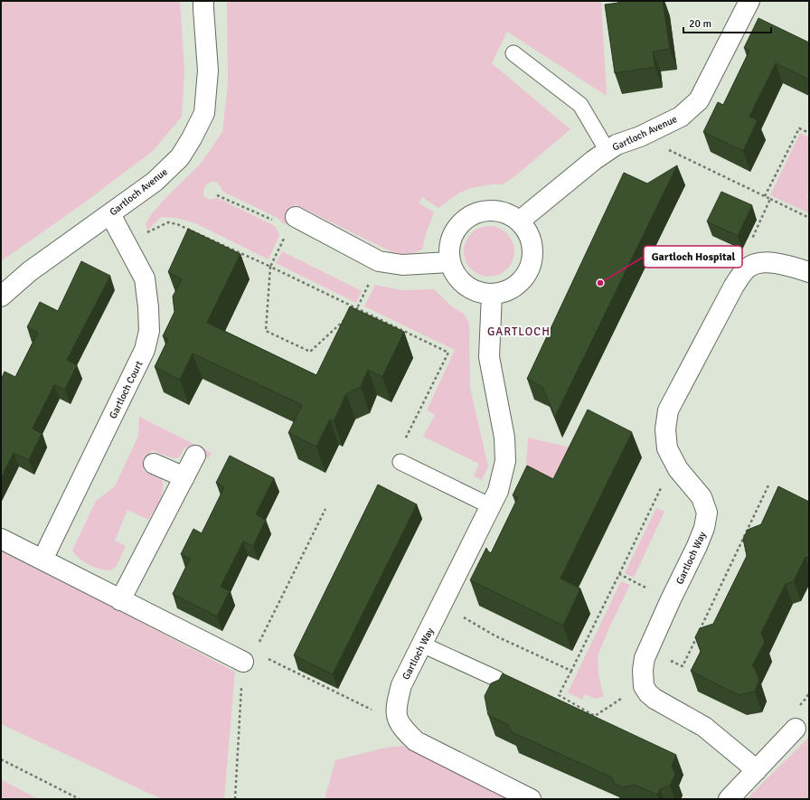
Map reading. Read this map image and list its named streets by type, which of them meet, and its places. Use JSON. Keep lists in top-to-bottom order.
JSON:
{
  "streets": {
    "street": ["Gartloch Avenue", "Gartloch Court", "Gartloch Way"]
  },
  "crossings": [
    ["Gartloch Avenue", "Gartloch Court"],
    ["Gartloch Avenue", "Gartloch Way"]
  ],
  "districts": ["GARTLOCH"],
  "places": ["Gartloch Hospital"],
  "scale_bar": "20 m"
}
